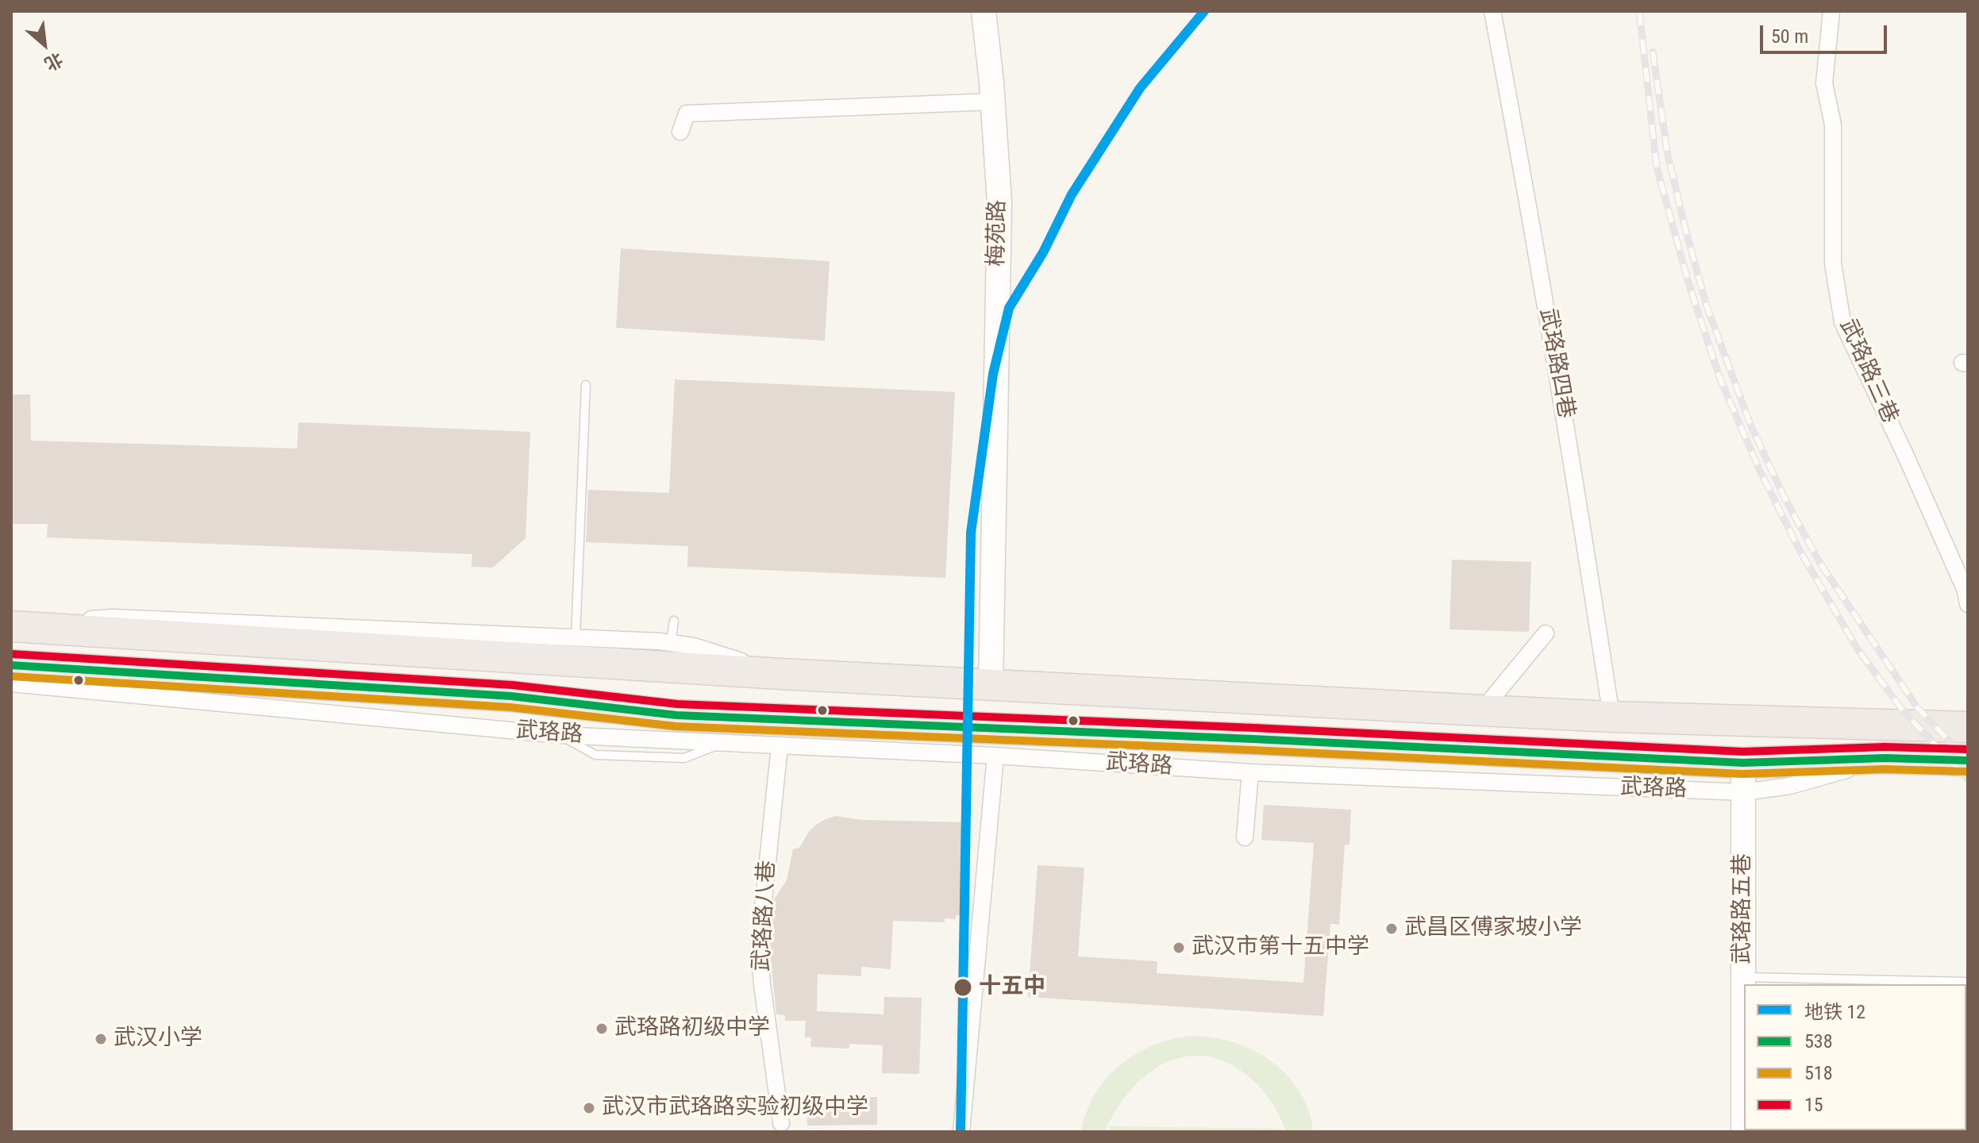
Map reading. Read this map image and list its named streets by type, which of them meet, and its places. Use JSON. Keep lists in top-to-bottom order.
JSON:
{
  "streets": {
    "highway": ["武珞路"],
    "street": [
      "梅苑路",
      "武珞路四巷",
      "武珞路三巷",
      "武珞路五巷",
      "武珞路八巷"
    ]
  },
  "crossings": [
    ["武珞路", "武珞路五巷"],
    ["武珞路", "武珞路八巷"]
  ],
  "places": [
    "武昌区傅家坡小学",
    "武汉市第十五中学",
    "十五中",
    "武珞路初级中学",
    "武汉小学",
    "武汉市武珞路实验初级中学"
  ],
  "lines": [
    "metro line 12",
    "transit line 15",
    "transit line 538",
    "transit line 518"
  ],
  "legend": [
    "地铁 12",
    "538",
    "518",
    "15"
  ],
  "scale_bar": "50 m",
  "north": "bottom right"
}
